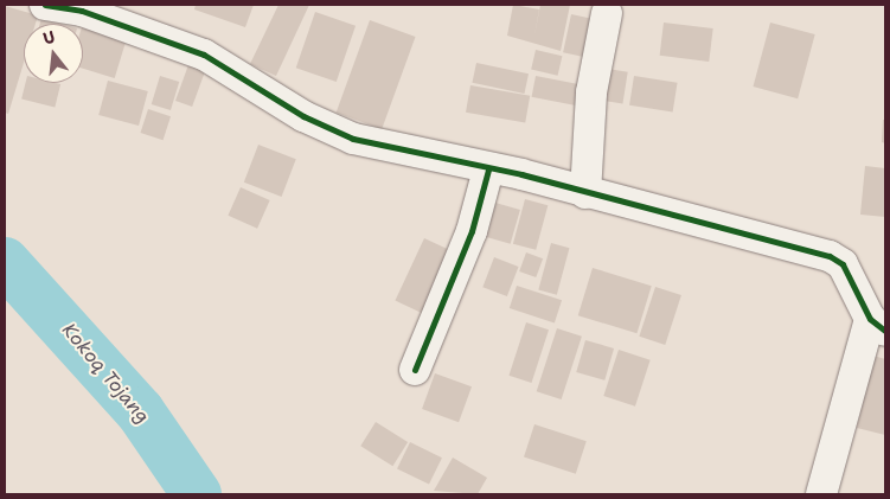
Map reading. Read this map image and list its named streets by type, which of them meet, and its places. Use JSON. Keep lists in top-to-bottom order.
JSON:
{
  "water": ["Kokoq Tojang"],
  "north": "top"
}
